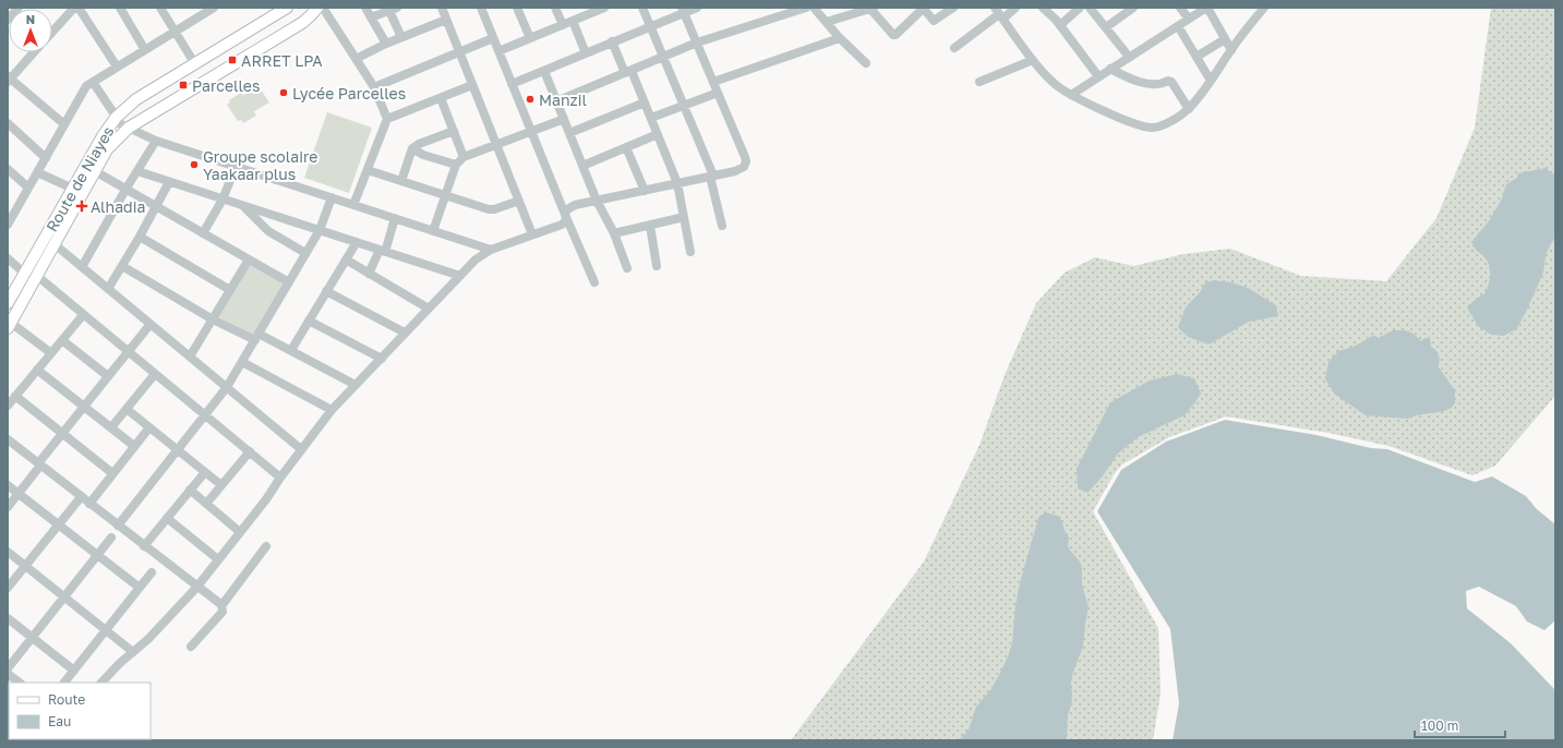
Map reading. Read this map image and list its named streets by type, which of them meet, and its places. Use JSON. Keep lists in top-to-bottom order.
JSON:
{
  "streets": {
    "main road": ["Route de Niayes"]
  },
  "places": {
    "transit": ["ARRET LPA", "Parcelles"],
    "other": ["Lycée Parcelles", "Manzil", "Groupe scolaire Yaakaar plus"],
    "health": ["Alhadia"]
  },
  "legend": ["Route", "Eau"],
  "scale_bar": "100 m",
  "north": "top"
}
